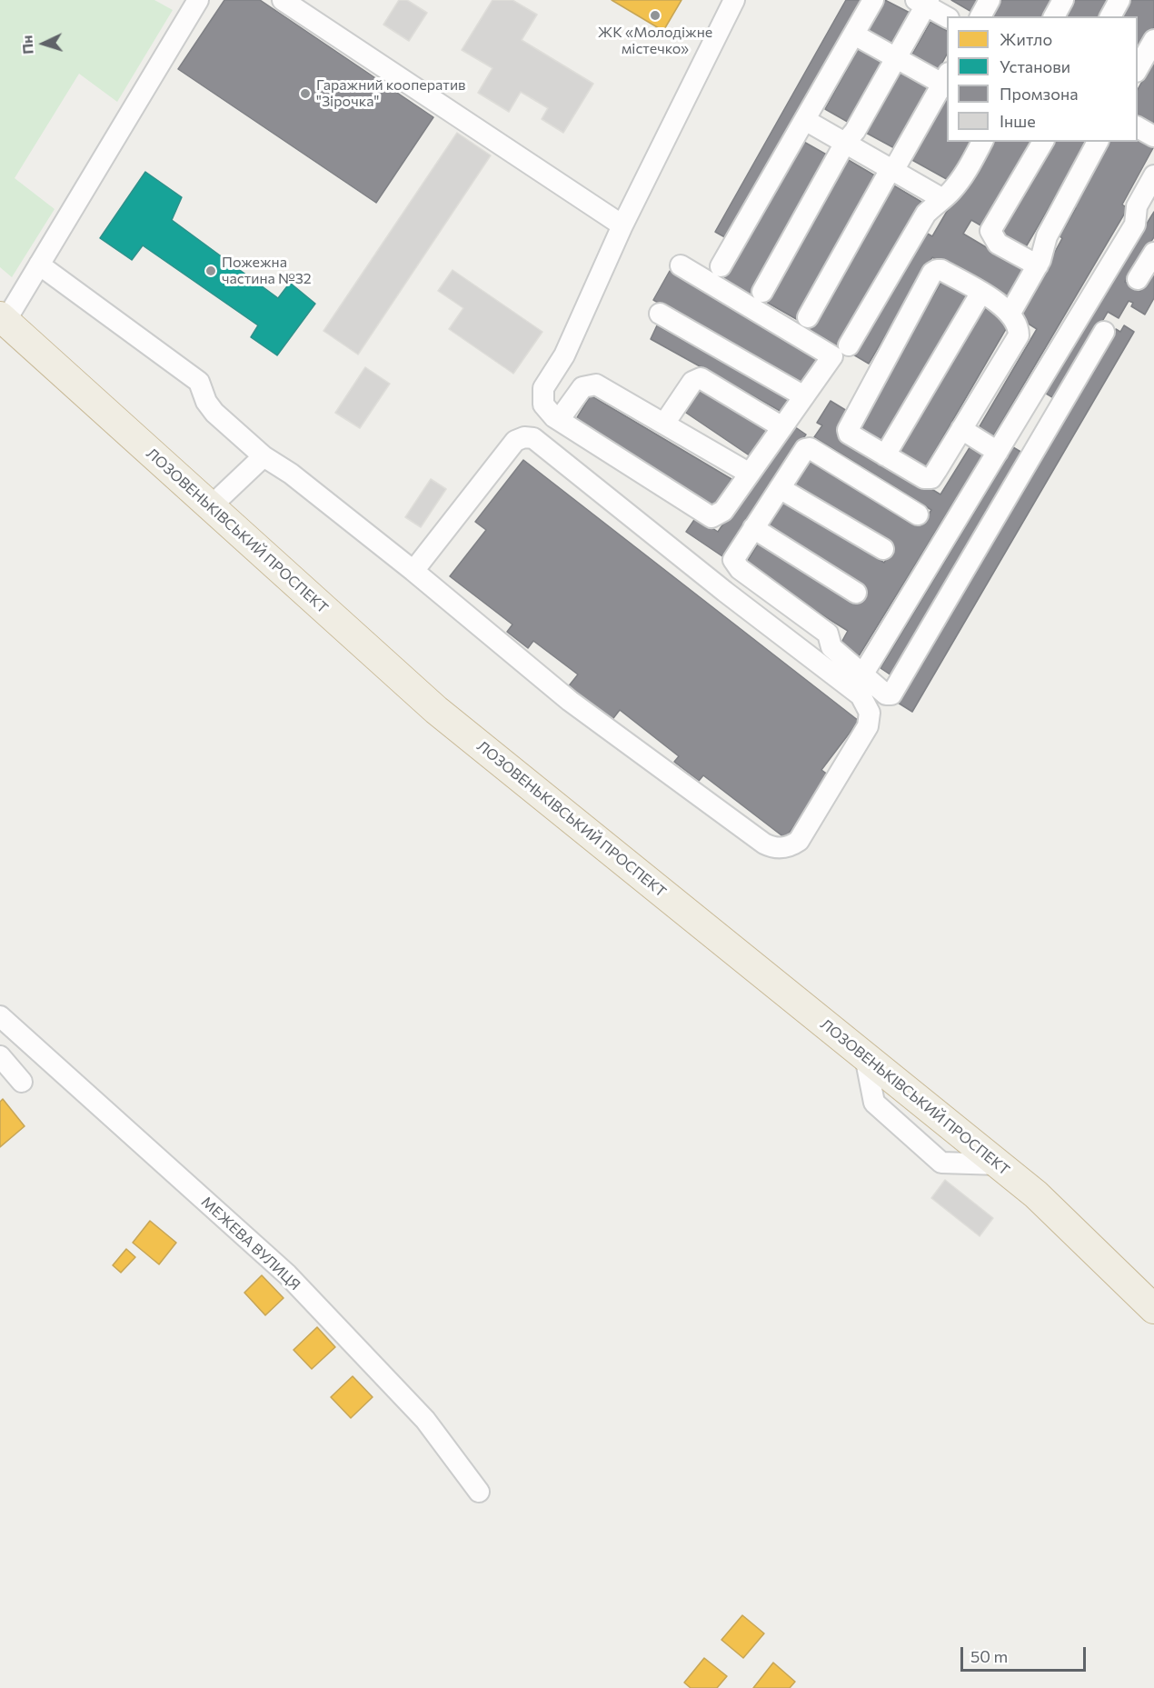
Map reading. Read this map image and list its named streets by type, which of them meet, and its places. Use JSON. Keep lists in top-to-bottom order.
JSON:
{
  "streets": {
    "highway": ["ЛОЗОВЕНЬКІВСЬКИЙ ПРОСПЕКТ"],
    "street": ["МЕЖЕВА ВУЛИЦЯ"]
  },
  "places": ["ЖК «Молодіжне містечко»", "Гаражний кооператив \"Зірочка\"", "Пожежна частина №32"],
  "legend": [
    "Житло",
    "Установи",
    "Промзона",
    "Інше"
  ],
  "scale_bar": "50 m",
  "north": "left"
}
